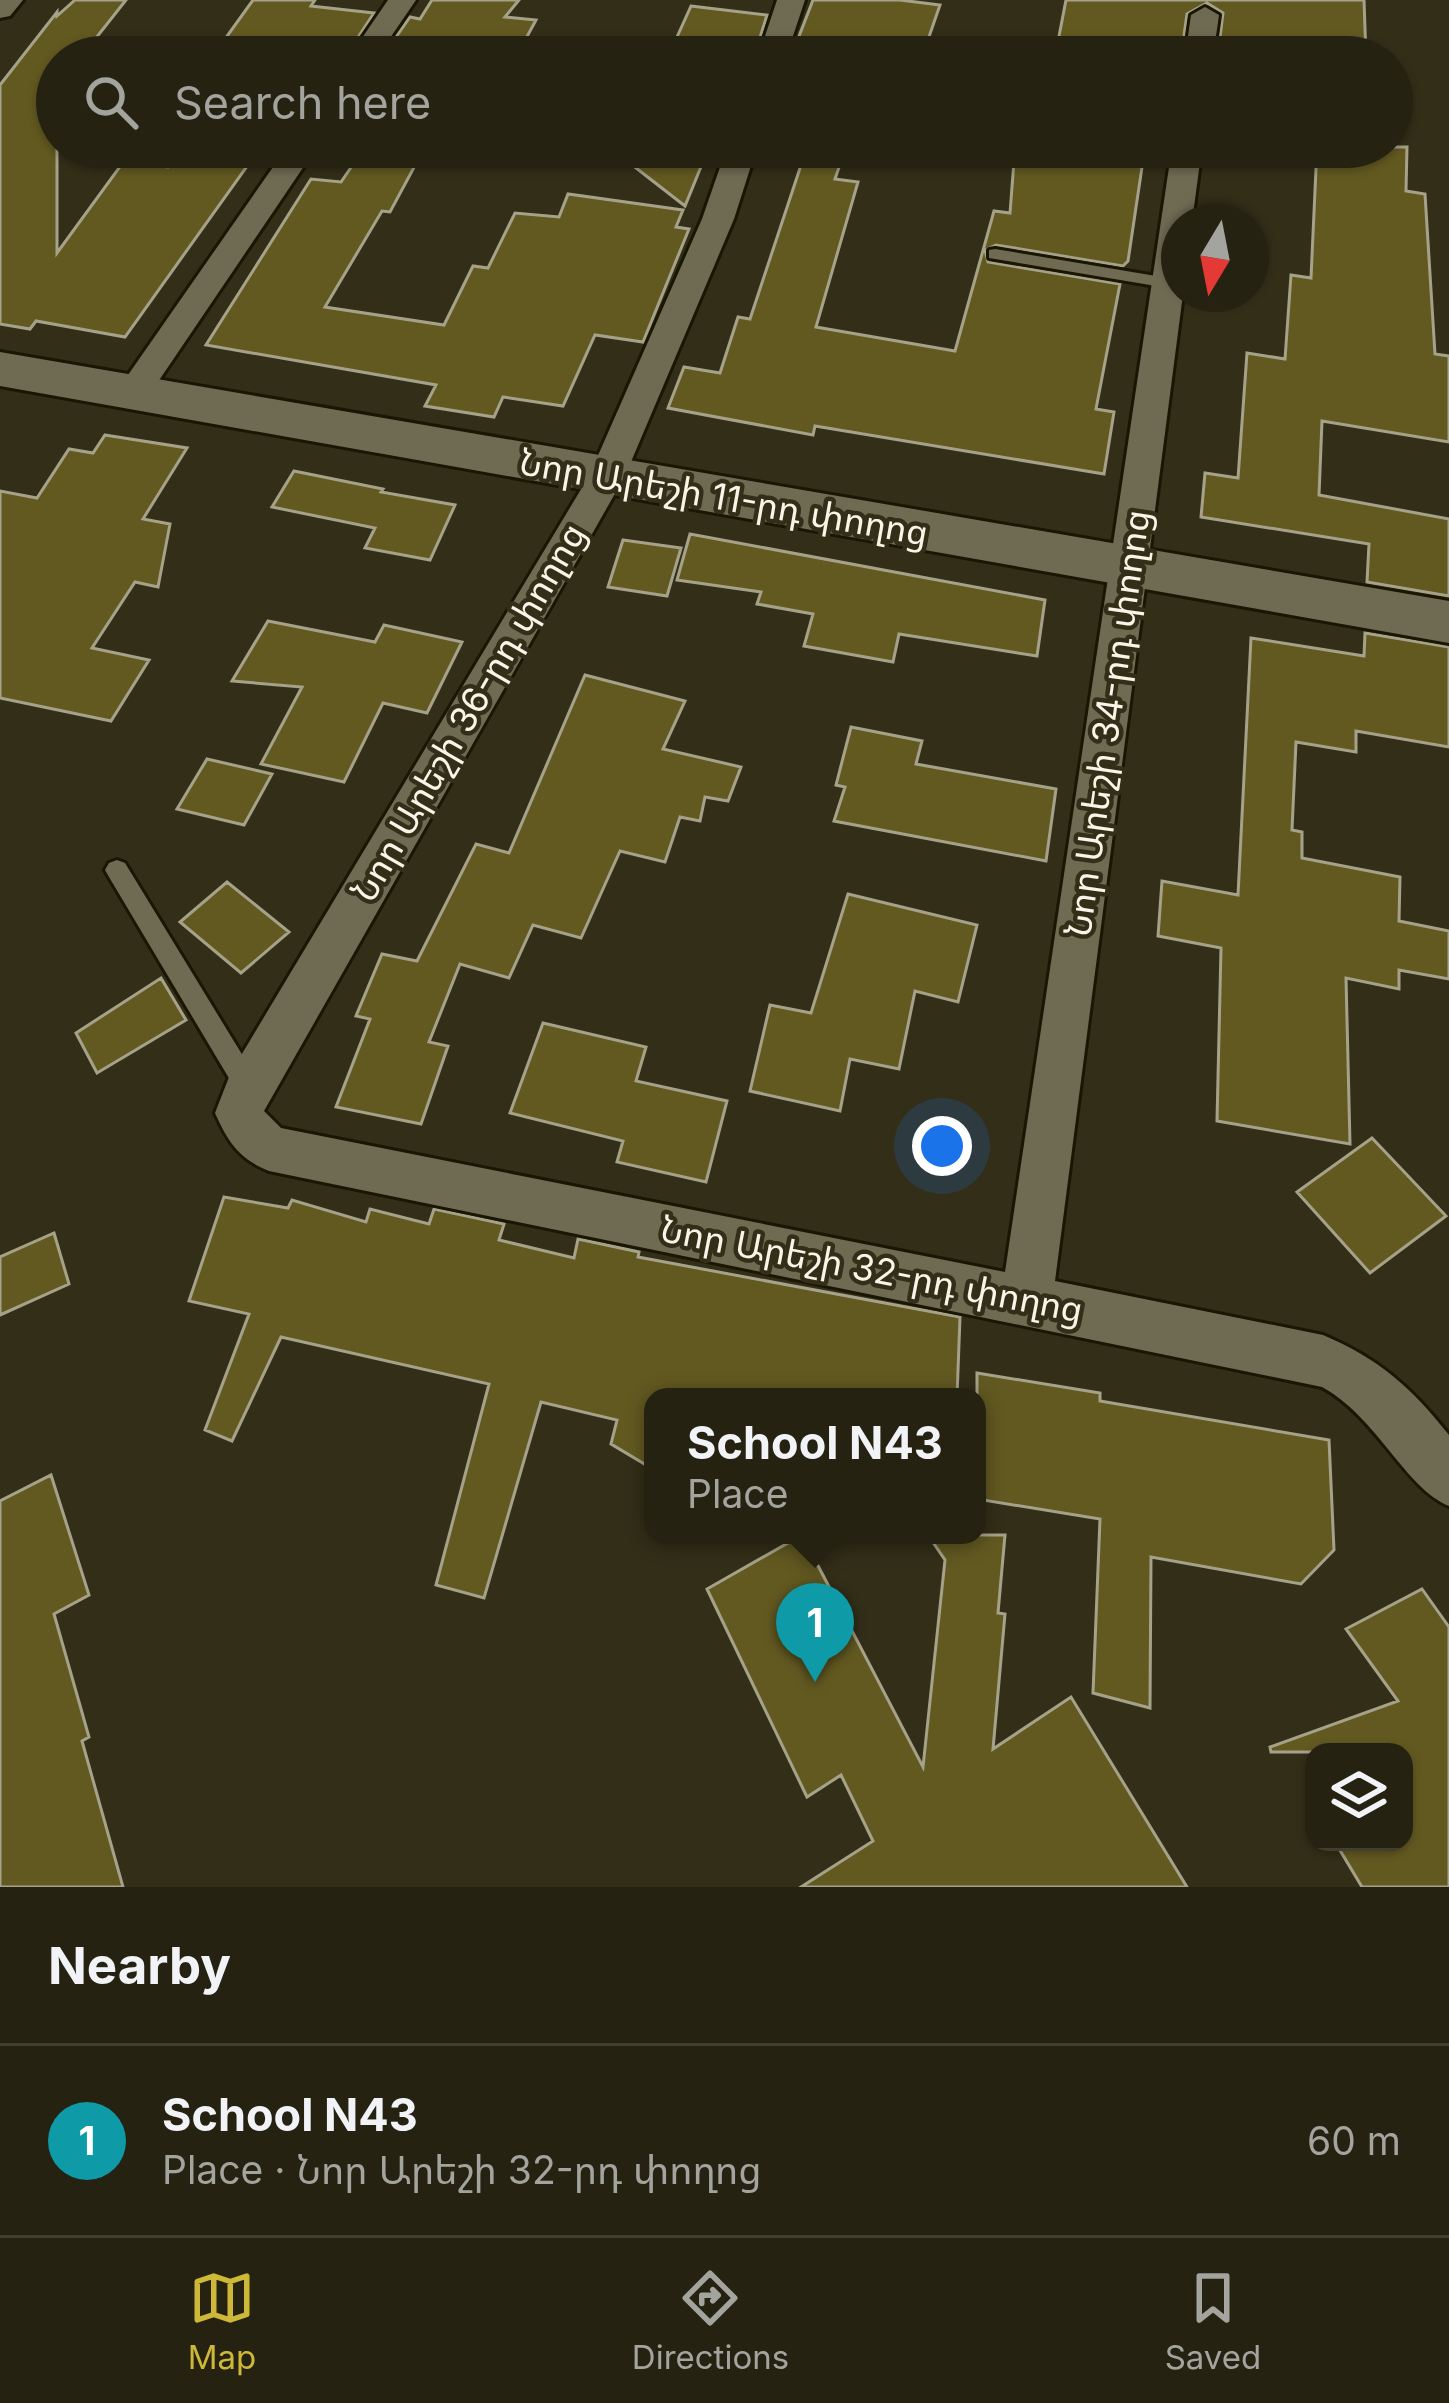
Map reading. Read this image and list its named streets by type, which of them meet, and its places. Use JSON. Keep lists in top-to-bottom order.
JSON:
{
  "streets": {
    "street": [
      "Նոր Արեշի 11-րդ փողոց",
      "Նոր Արեշի 36-րդ փողոց",
      "Նոր Արեշի 34-րդ փողոց",
      "Նոր Արեշի 32-րդ փողոց"
    ]
  },
  "crossings": [
    ["Նոր Արեշի 11-րդ փողոց", "Նոր Արեշի 36-րդ փողոց"],
    ["Նոր Արեշի 11-րդ փողոց", "Նոր Արեշի 34-րդ փողոց"],
    ["Նոր Արեշի 36-րդ փողոց", "Նոր Արեշի 32-րդ փողոց"],
    ["Նոր Արեշի 34-րդ փողոց", "Նոր Արեշի 32-րդ փողոց"]
  ],
  "north": "bottom",
  "page": {
    "search": "Search here",
    "popup": ["School N43", "Place"],
    "pins": "1",
    "heading": "Nearby",
    "list": [
      {
        "mark": "1",
        "name": "School N43",
        "note": "Place · Նոր Արեշի 32-րդ փողոց",
        "value": "60 m"
      }
    ],
    "nav": ["Map", "Directions", "Saved"]
  }
}
